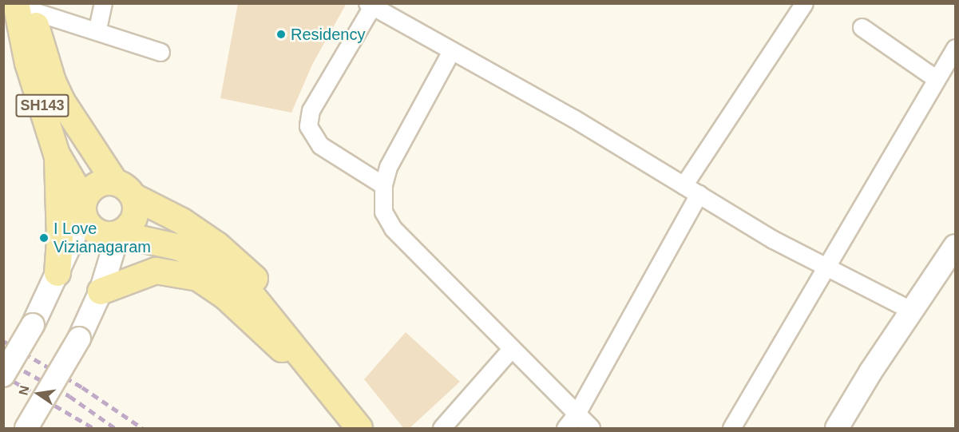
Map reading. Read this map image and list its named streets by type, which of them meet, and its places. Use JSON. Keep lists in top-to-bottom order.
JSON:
{
  "streets": {
    "main road": ["SH143"]
  },
  "places": ["Residency", "I Love Vizianagaram"],
  "north": "left"
}
